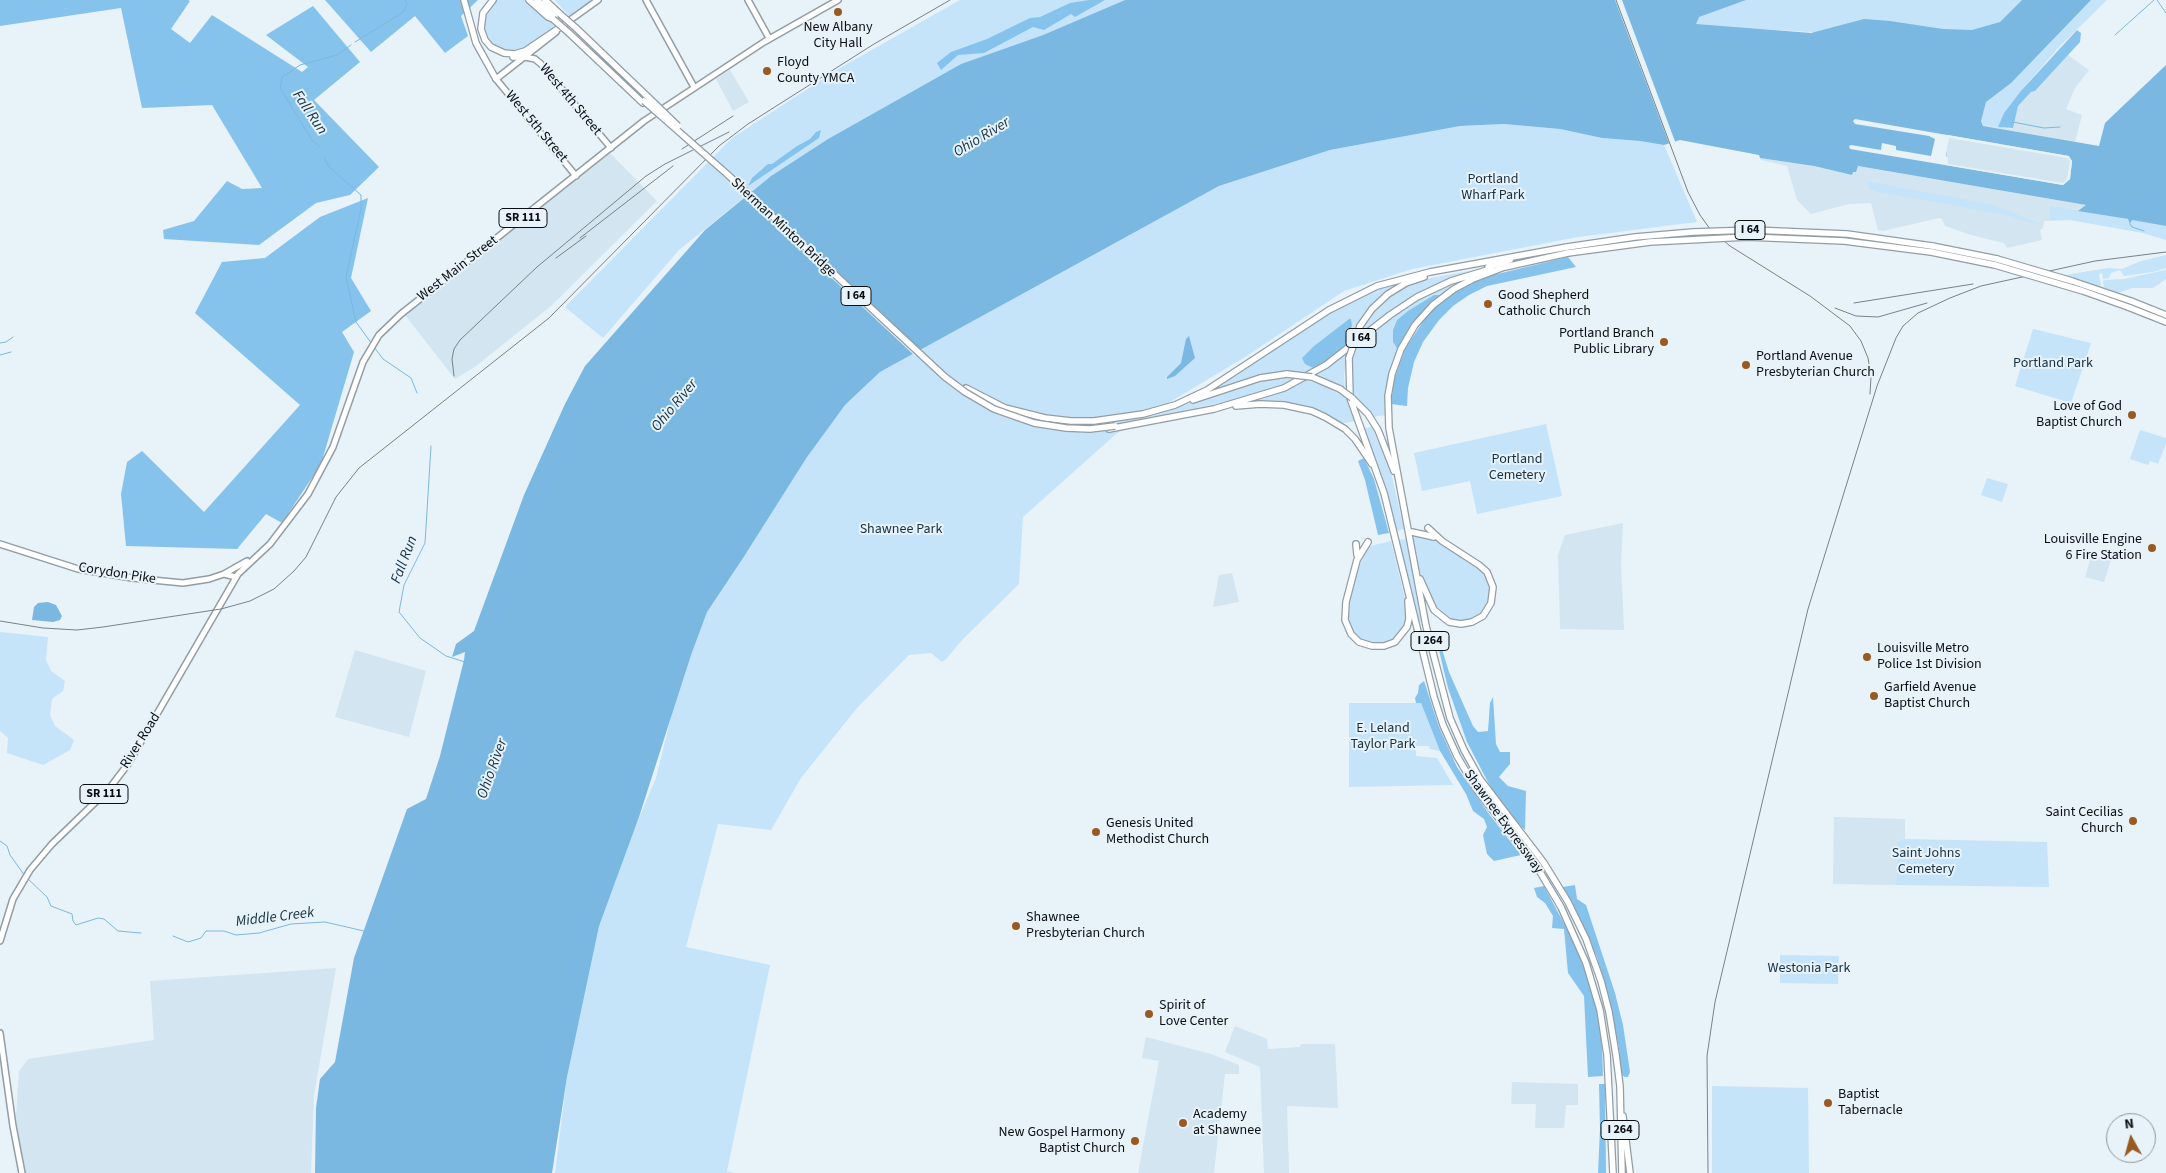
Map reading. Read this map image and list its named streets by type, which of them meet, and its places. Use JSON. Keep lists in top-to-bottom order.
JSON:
{
  "streets": {
    "highway": [
      "Sherman Minton Bridge",
      "I 64",
      "I 264",
      "Shawnee Expressway"
    ],
    "main road": [
      "West 4th Street",
      "West 5th Street",
      "SR 111",
      "West Main Street",
      "Corydon Pike",
      "River Road"
    ]
  },
  "crossings": [
    ["West 4th Street", "West Main Street"],
    ["West 5th Street", "West Main Street"],
    ["Sherman Minton Bridge", "I 64"],
    ["West Main Street", "Corydon Pike"],
    ["West Main Street", "River Road"],
    ["Corydon Pike", "River Road"]
  ],
  "water": ["Fall Run", "Ohio River", "Middle Creek"],
  "parks": [
    "Portland Wharf Park",
    "Portland Park",
    "Portland Cemetery",
    "Shawnee Park",
    "E. Leland Taylor Park",
    "Saint Johns Cemetery",
    "Westonia Park"
  ],
  "places": [
    "New Albany City Hall",
    "Floyd County YMCA",
    "Good Shepherd Catholic Church",
    "Portland Branch Public Library",
    "Portland Avenue Presbyterian Church",
    "Love of God Baptist Church",
    "Louisville Engine 6 Fire Station",
    "Louisville Metro Police 1st Division",
    "Garfield Avenue Baptist Church",
    "Saint Cecilias Church",
    "Genesis United Methodist Church",
    "Shawnee Presbyterian Church",
    "Spirit of Love Center",
    "Baptist Tabernacle",
    "Academy at Shawnee",
    "New Gospel Harmony Baptist Church"
  ],
  "north": "top"
}
